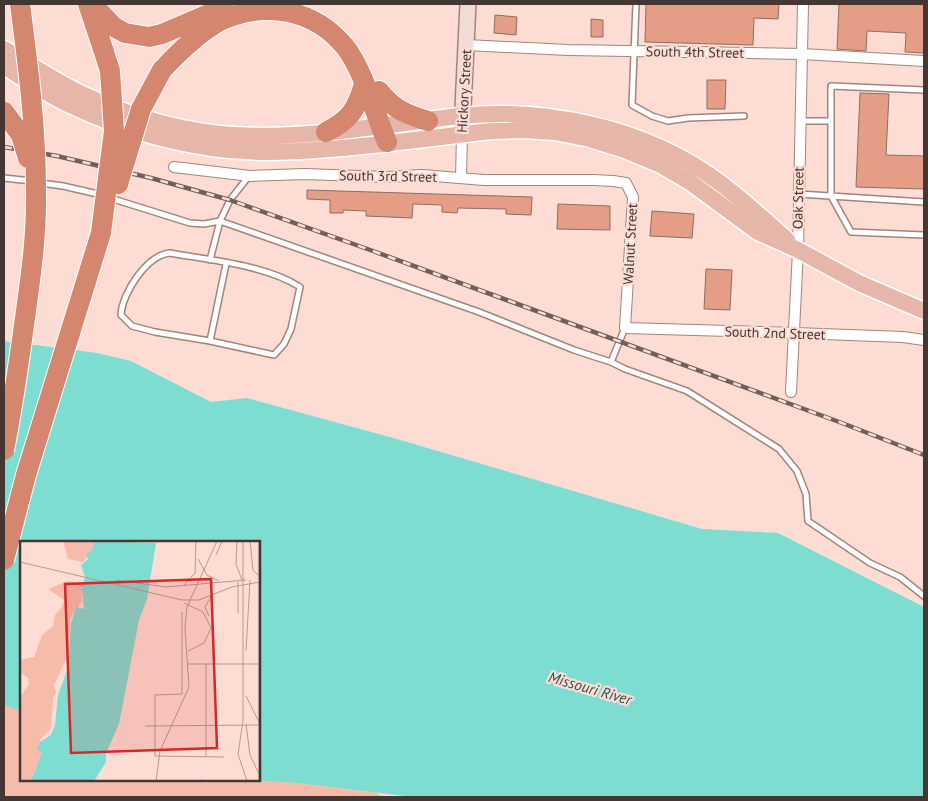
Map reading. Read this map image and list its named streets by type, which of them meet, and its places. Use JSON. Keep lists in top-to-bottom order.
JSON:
{
  "streets": {
    "street": [
      "South 4th Street",
      "Hickory Street",
      "South 3rd Street",
      "Oak Street",
      "Walnut Street",
      "South 2nd Street"
    ]
  },
  "crossings": [
    ["South 4th Street", "Hickory Street"],
    ["South 4th Street", "Oak Street"],
    ["Hickory Street", "South 3rd Street"],
    ["South 3rd Street", "Walnut Street"],
    ["Oak Street", "South 2nd Street"],
    ["Walnut Street", "South 2nd Street"]
  ],
  "water": ["Missouri River"]
}
